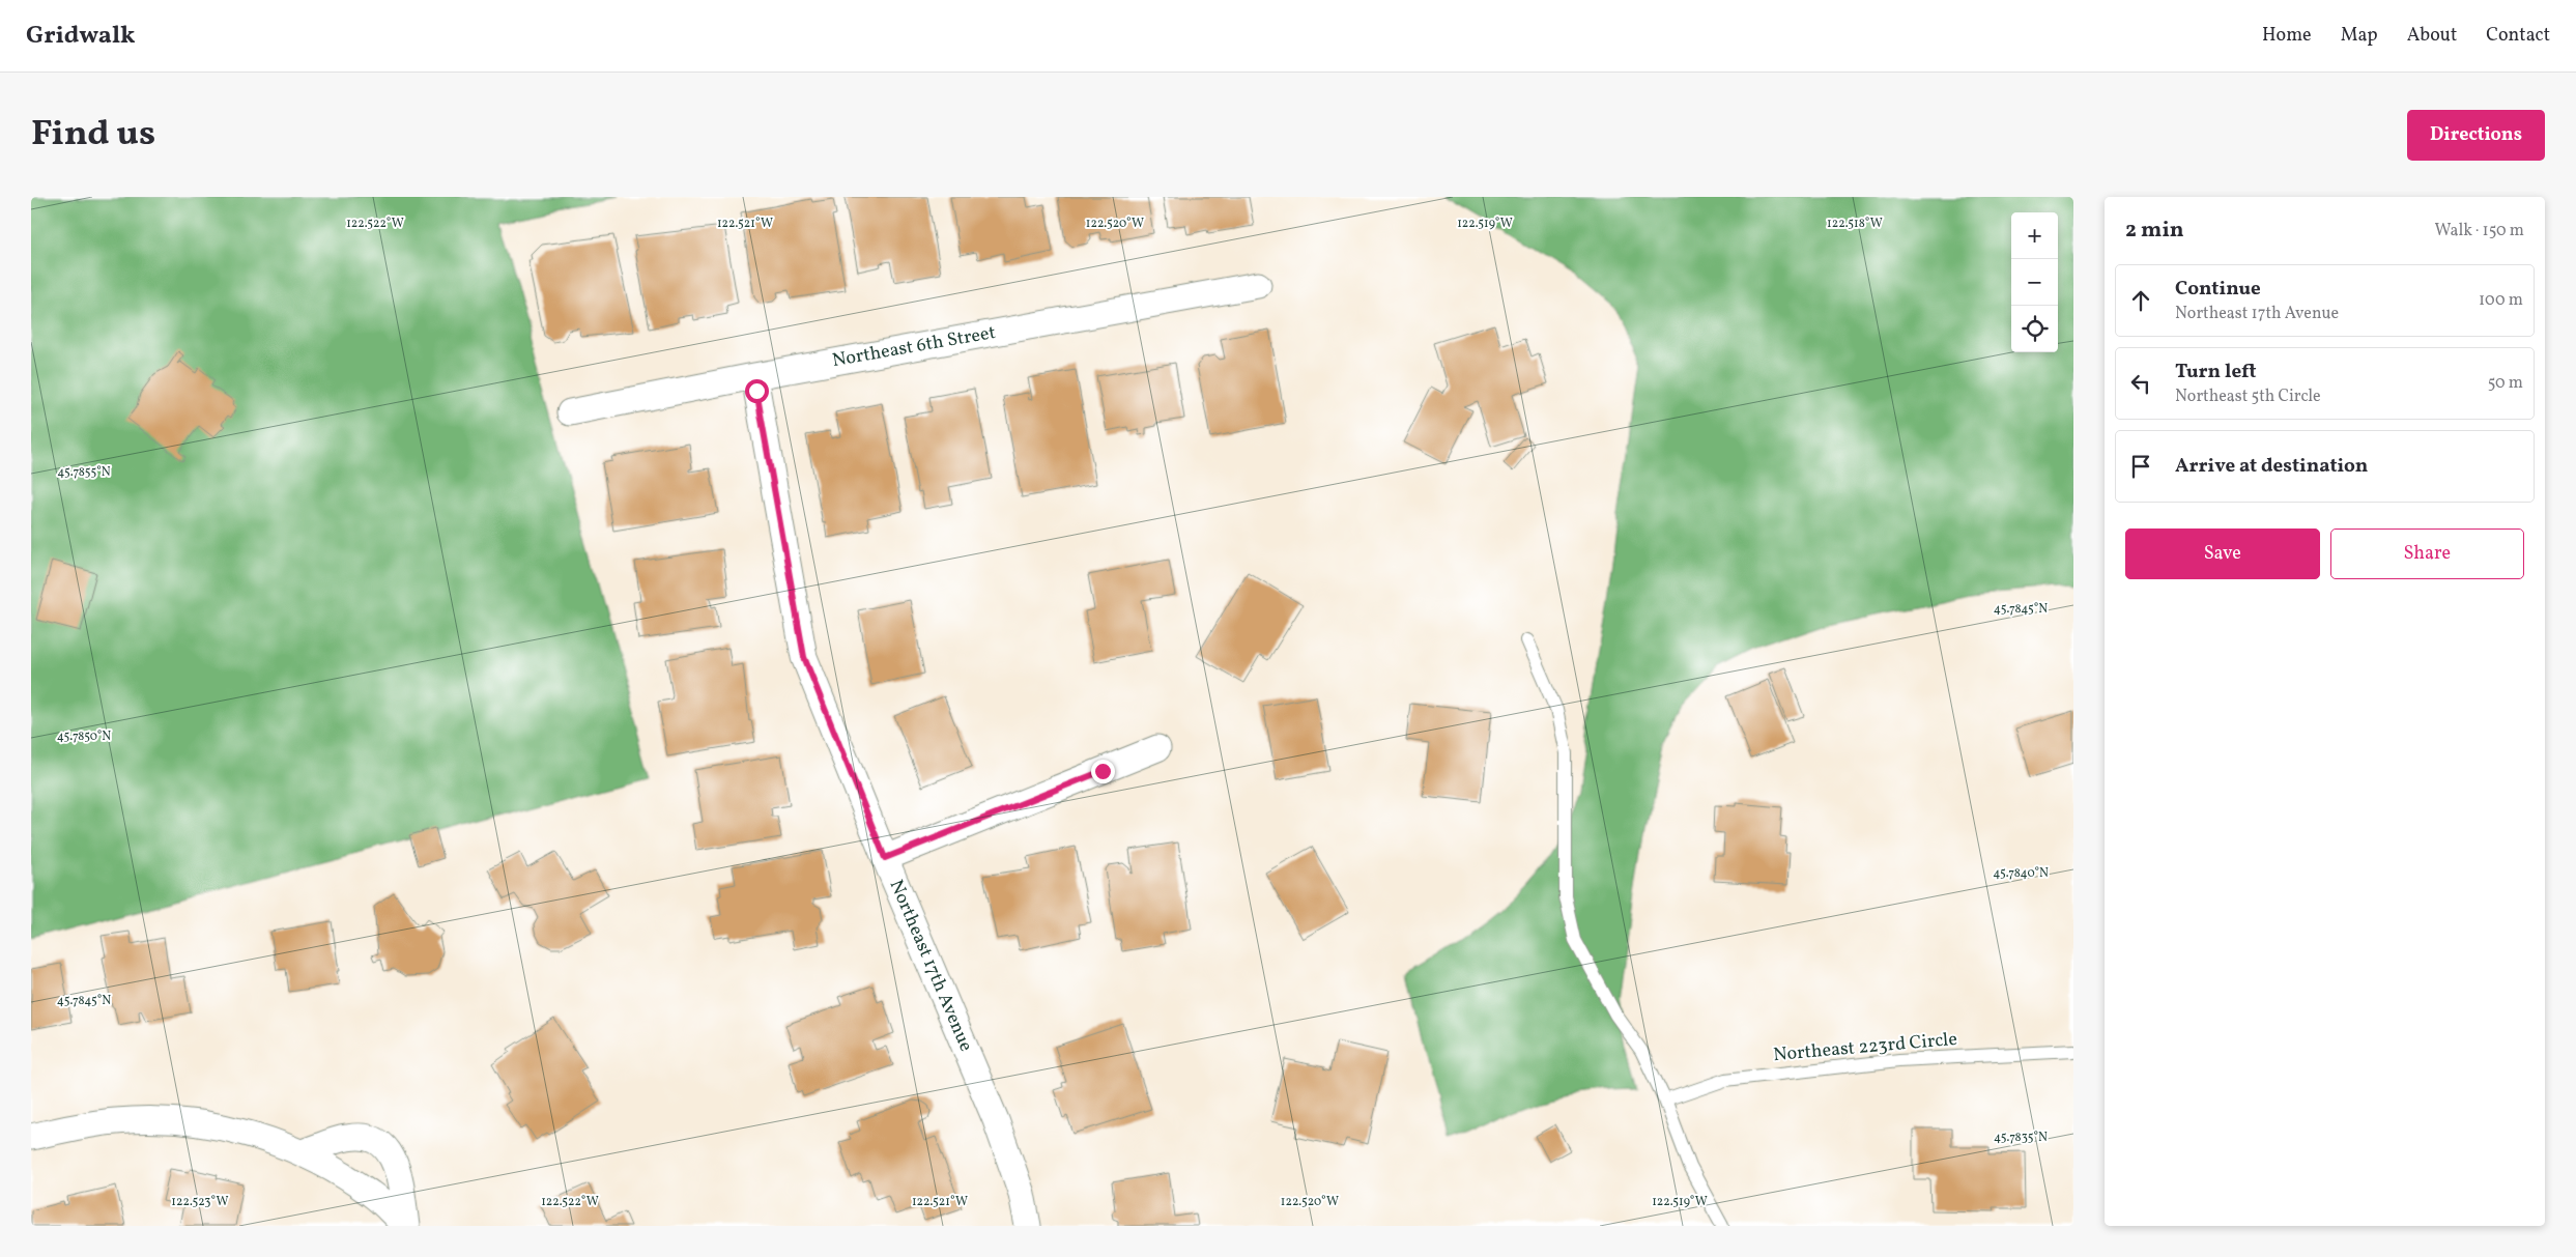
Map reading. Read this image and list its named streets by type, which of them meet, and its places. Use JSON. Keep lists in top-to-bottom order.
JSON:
{
  "streets": {
    "street": ["Northeast 6th Street", "Northeast 17th Avenue"],
    "lane": ["Northeast 223rd Circle"]
  },
  "crossings": [
    ["Northeast 6th Street", "Northeast 17th Avenue"]
  ],
  "page": {
    "header": "Gridwalk",
    "nav": [
      "Home",
      "Map",
      "About",
      "Contact"
    ],
    "title": "Find us",
    "buttons": [
      "Directions",
      ["Save", "Share"]
    ],
    "heading": ["2 min", "Walk · 150 m"],
    "map_buttons": ["+", "−"],
    "list": [
      ["Continue", "Northeast 17th Avenue", "100 m"],
      ["Turn left", "Northeast 5th Circle", "50 m"],
      "Arrive at destination"
    ]
  },
  "coordinates": [
    "122.522°W",
    "122.521°W",
    "122.520°W",
    "122.519°W",
    "122.518°W",
    "45.7855°N",
    "45.7845°N",
    "45.7850°N",
    "45.7840°N",
    "45.7835°N",
    "122.523°W"
  ]
}
